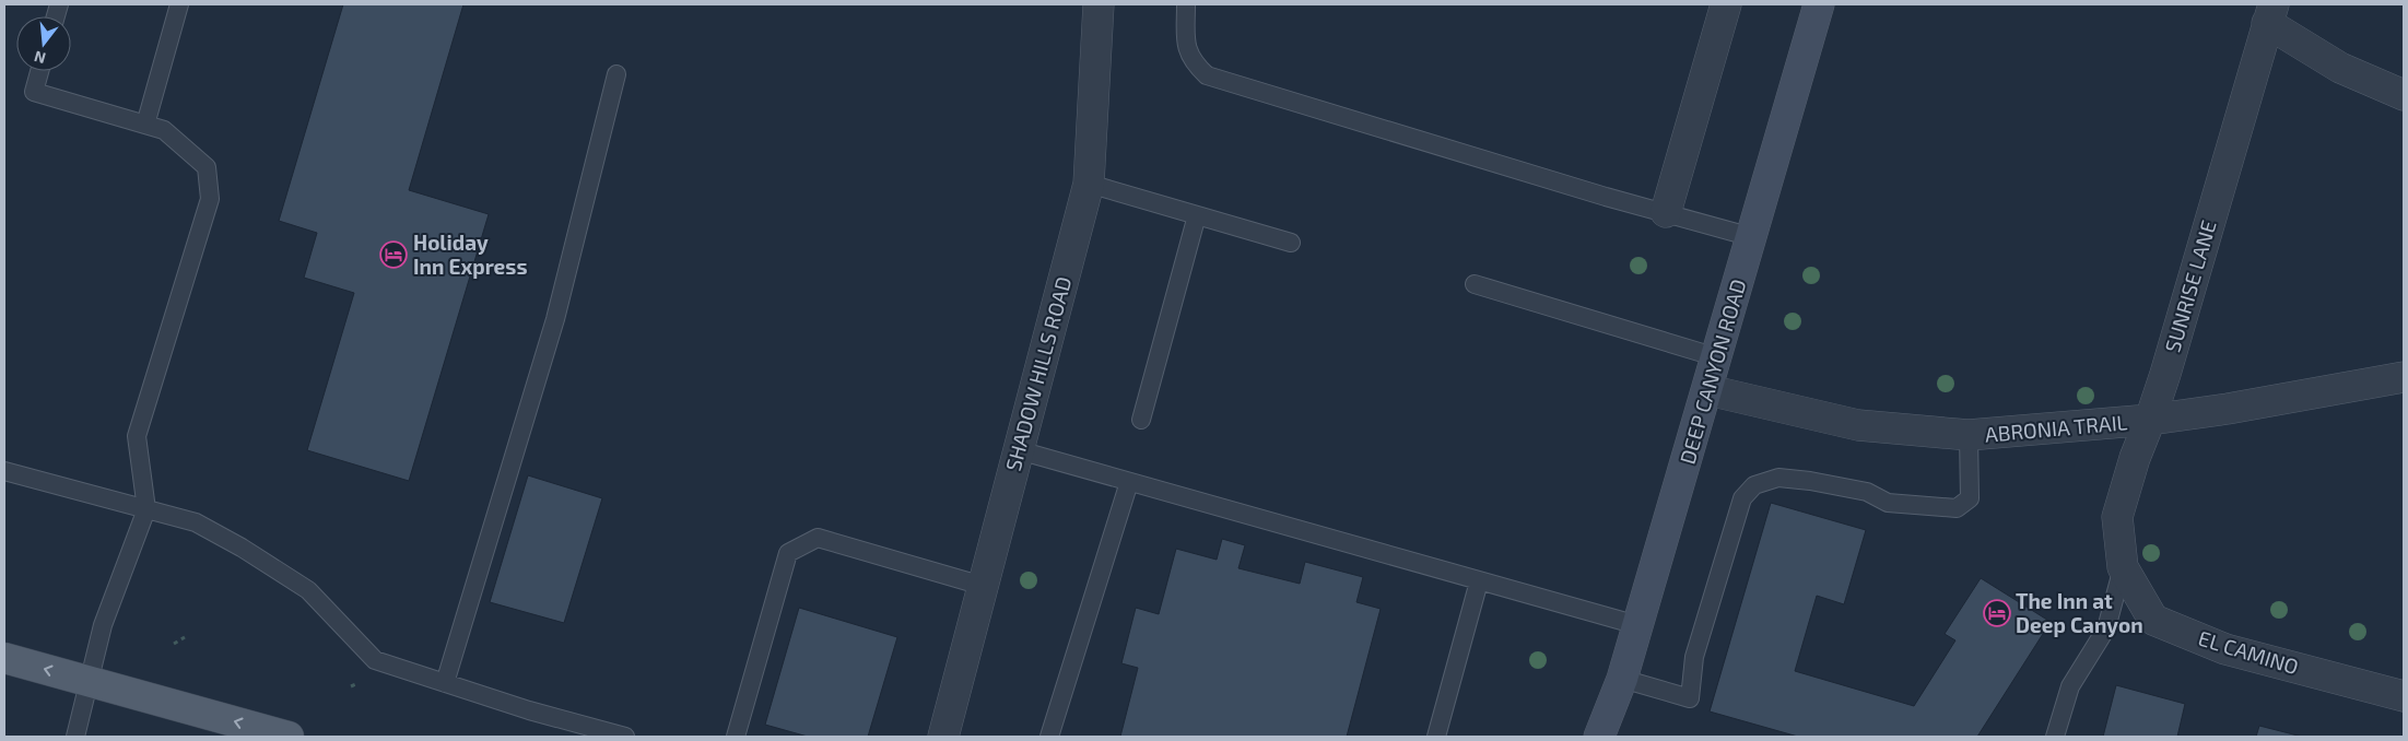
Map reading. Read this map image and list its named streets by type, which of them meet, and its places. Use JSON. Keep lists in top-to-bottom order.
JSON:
{
  "streets": {
    "street": [
      "SUNRISE LANE",
      "DEEP CANYON ROAD",
      "SHADOW HILLS ROAD",
      "ABRONIA TRAIL",
      "EL CAMINO"
    ]
  },
  "crossings": [
    ["SUNRISE LANE", "ABRONIA TRAIL"],
    ["SUNRISE LANE", "EL CAMINO"],
    ["DEEP CANYON ROAD", "ABRONIA TRAIL"]
  ],
  "places": {
    "hotel": ["Holiday Inn Express", "The Inn at Deep Canyon"]
  },
  "north": "bottom"
}
